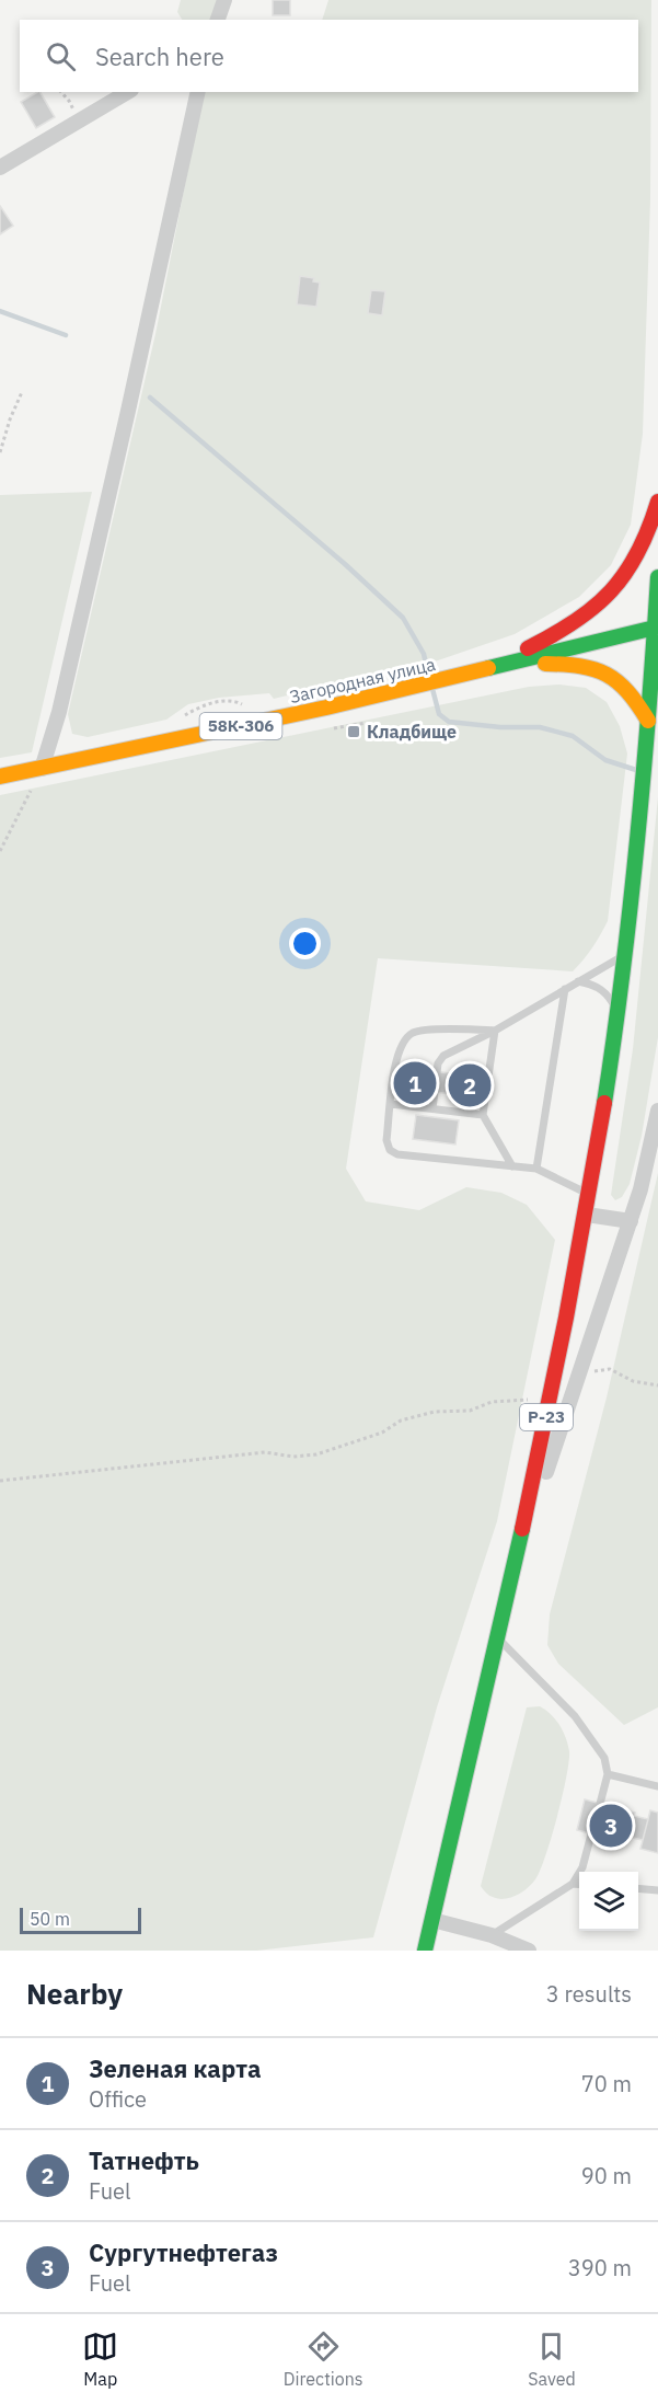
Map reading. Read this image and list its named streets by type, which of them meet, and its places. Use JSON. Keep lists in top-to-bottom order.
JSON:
{
  "streets": {
    "highway": ["Загородная улица", "58К-306", "Р-23"]
  },
  "crossings": [
    ["Загородная улица", "Р-23"]
  ],
  "places": {
    "transit": ["Кладбище"]
  },
  "scale_bar": "50 m",
  "page": {
    "search": "Search here",
    "pins": ["1", "2", "3"],
    "scale": "50 m",
    "heading": ["Nearby", "3 results"],
    "list": [
      {
        "mark": "1",
        "name": "Зеленая карта",
        "note": "Office",
        "value": "70 m"
      },
      {
        "mark": "2",
        "name": "Татнефть",
        "note": "Fuel",
        "value": "90 m"
      },
      {
        "mark": "3",
        "name": "Сургутнефтегаз",
        "note": "Fuel",
        "value": "390 m"
      }
    ],
    "nav": ["Map", "Directions", "Saved"]
  }
}
